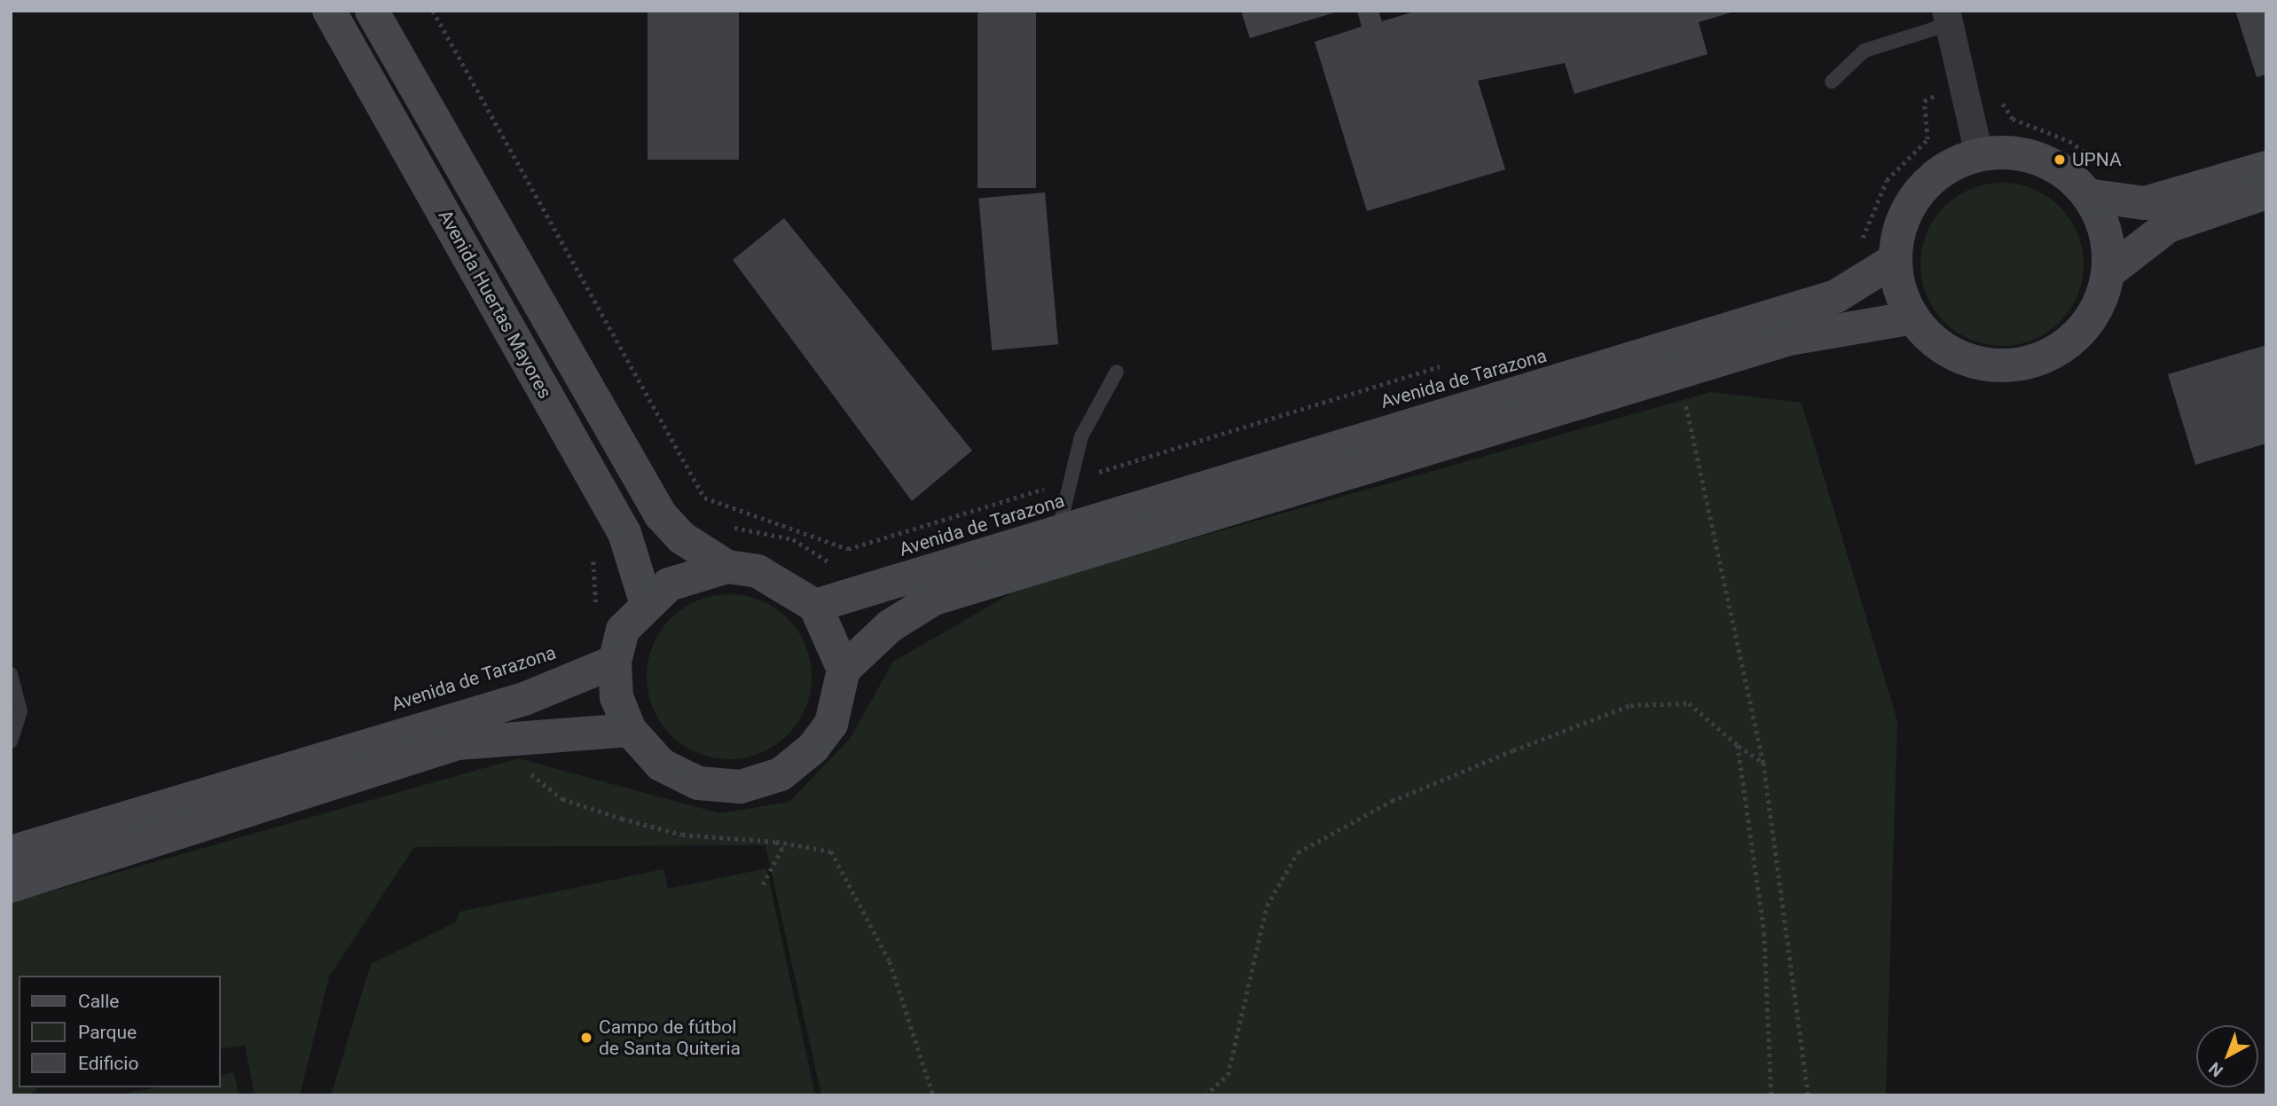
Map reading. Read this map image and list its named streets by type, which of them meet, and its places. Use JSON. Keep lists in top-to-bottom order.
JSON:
{
  "streets": {
    "main road": ["Avenida Huertas Mayores", "Avenida de Tarazona"]
  },
  "crossings": [
    ["Avenida Huertas Mayores", "Avenida de Tarazona"]
  ],
  "places": ["UPNA", "Campo de fútbol de Santa Quiteria"],
  "legend": ["Calle", "Parque", "Edificio"],
  "north": "bottom left"
}
